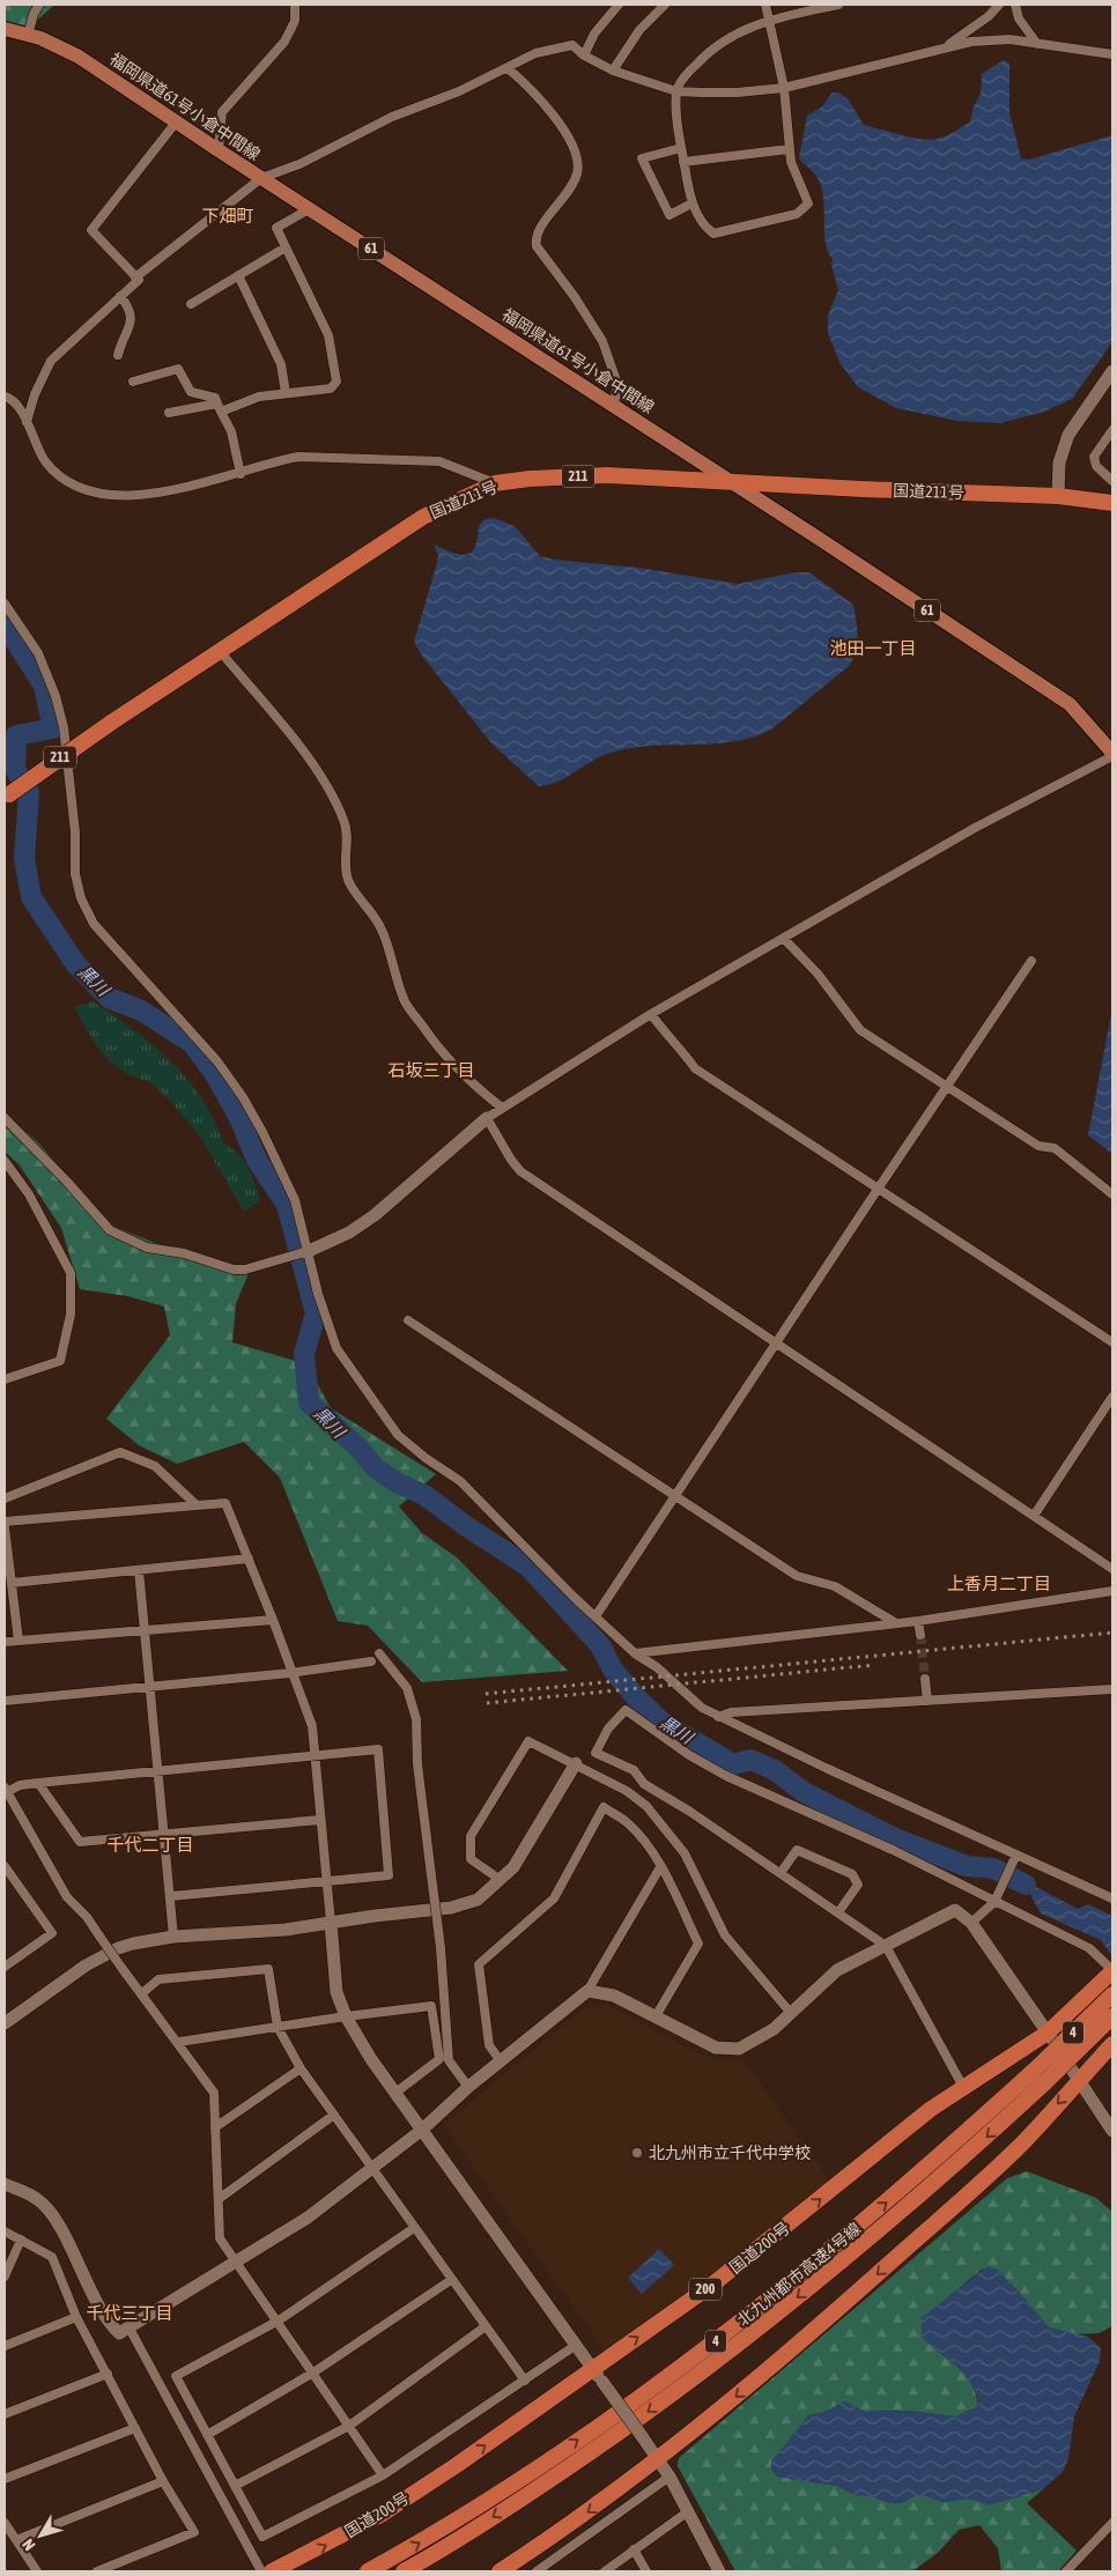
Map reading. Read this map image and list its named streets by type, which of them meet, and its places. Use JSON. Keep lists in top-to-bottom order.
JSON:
{
  "streets": {
    "highway": [
      "211",
      "国道211号",
      "4",
      "国道200号",
      "北九州都市高速4号線",
      "200"
    ],
    "main road": ["福岡県道61号小倉中間線", "61"]
  },
  "crossings": [
    ["福岡県道61号小倉中間線", "国道211号"]
  ],
  "districts": [
    "下畑町",
    "池田一丁目",
    "石坂三丁目",
    "上香月二丁目",
    "千代二丁目",
    "千代三丁目"
  ],
  "water": ["黒川"],
  "places": ["北九州市立千代中学校"],
  "north": "bottom left"
}
